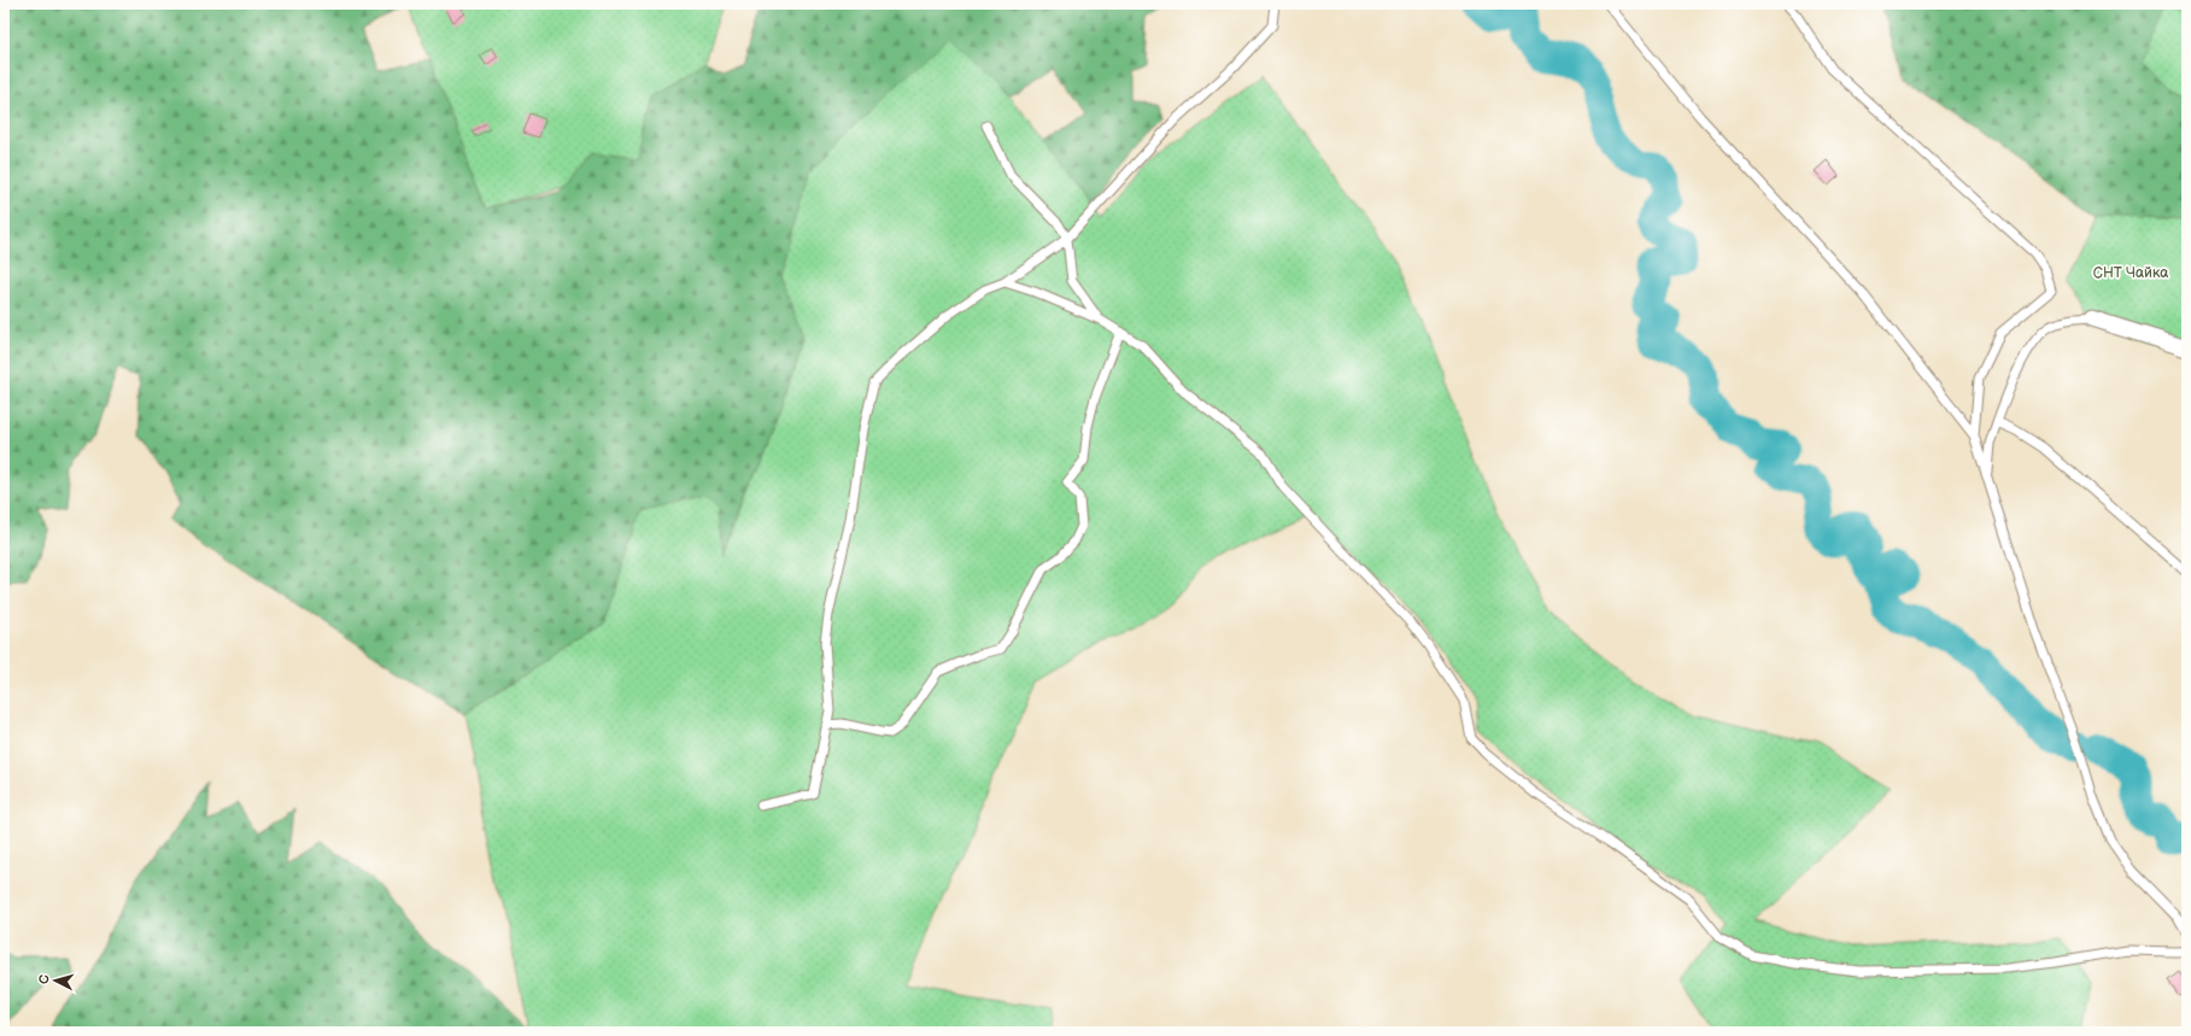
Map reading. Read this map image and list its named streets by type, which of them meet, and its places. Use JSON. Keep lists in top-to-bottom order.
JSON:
{
  "parks": ["СНТ Чайка"],
  "north": "left"
}
